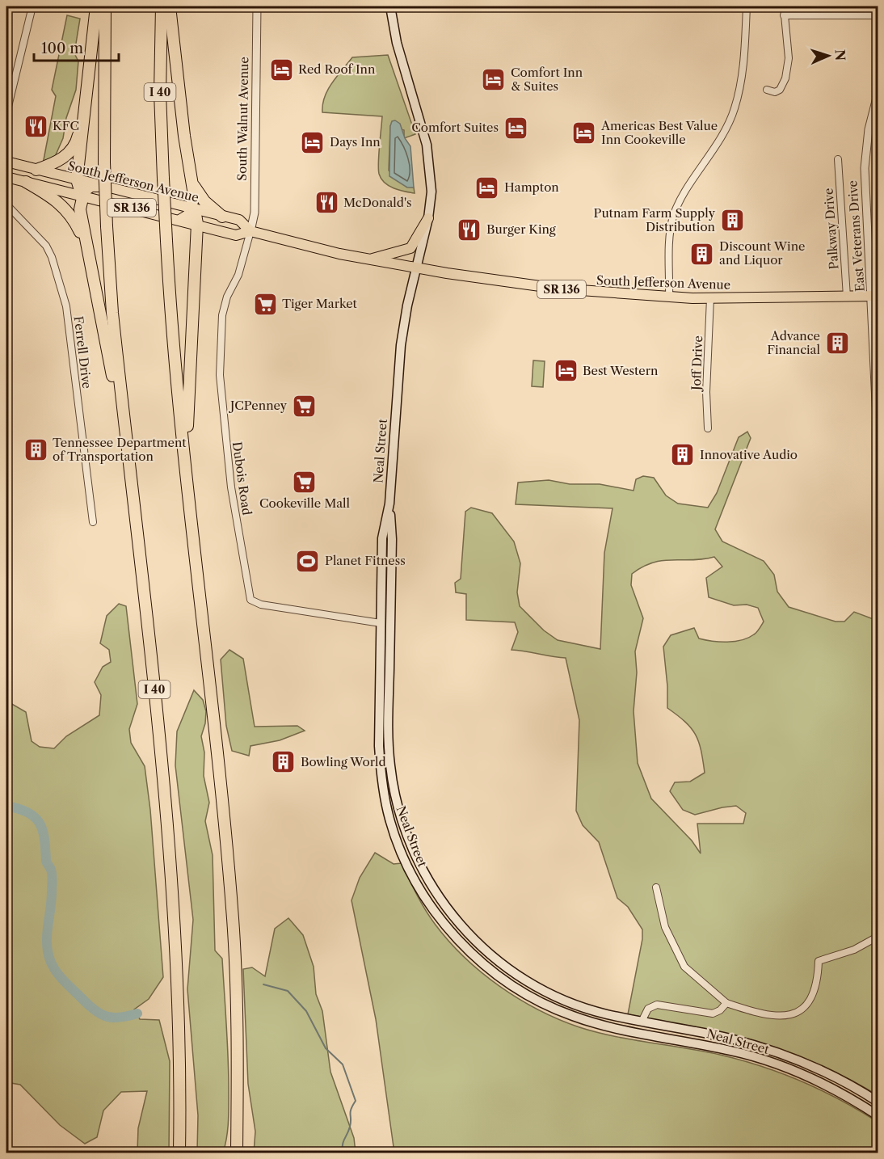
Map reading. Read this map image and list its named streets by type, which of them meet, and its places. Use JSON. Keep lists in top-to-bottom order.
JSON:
{
  "streets": {
    "highway": ["I 40"],
    "main road": ["South Jefferson Avenue", "SR 136", "Neal Street"],
    "street": [
      "South Walnut Avenue",
      "Palkway Drive",
      "East Veterans Drive",
      "Ferrell Drive",
      "Joff Drive",
      "Dubois Road"
    ]
  },
  "crossings": [
    ["South Walnut Avenue", "South Jefferson Avenue"],
    ["South Walnut Avenue", "Dubois Road"],
    ["South Jefferson Avenue", "Palkway Drive"],
    ["South Jefferson Avenue", "East Veterans Drive"],
    ["South Jefferson Avenue", "Joff Drive"],
    ["South Jefferson Avenue", "Neal Street"],
    ["South Jefferson Avenue", "Dubois Road"],
    ["Neal Street", "Dubois Road"]
  ],
  "places": {
    "hotel": [
      "Red Roof Inn",
      "Comfort Inn & Suites",
      "Comfort Suites",
      "Americas Best Value Inn Cookeville",
      "Days Inn",
      "Hampton",
      "Best Western"
    ],
    "restaurant": ["KFC", "McDonald's", "Burger King"],
    "building": [
      "Putnam Farm Supply Distribution",
      "Discount Wine and Liquor",
      "Advance Financial",
      "Tennessee Department of Transportation",
      "Innovative Audio",
      "Bowling World"
    ],
    "supermarket": ["Tiger Market", "JCPenney", "Cookeville Mall"],
    "sports": ["Planet Fitness"]
  },
  "scale_bar": "100 m",
  "north": "right"
}
